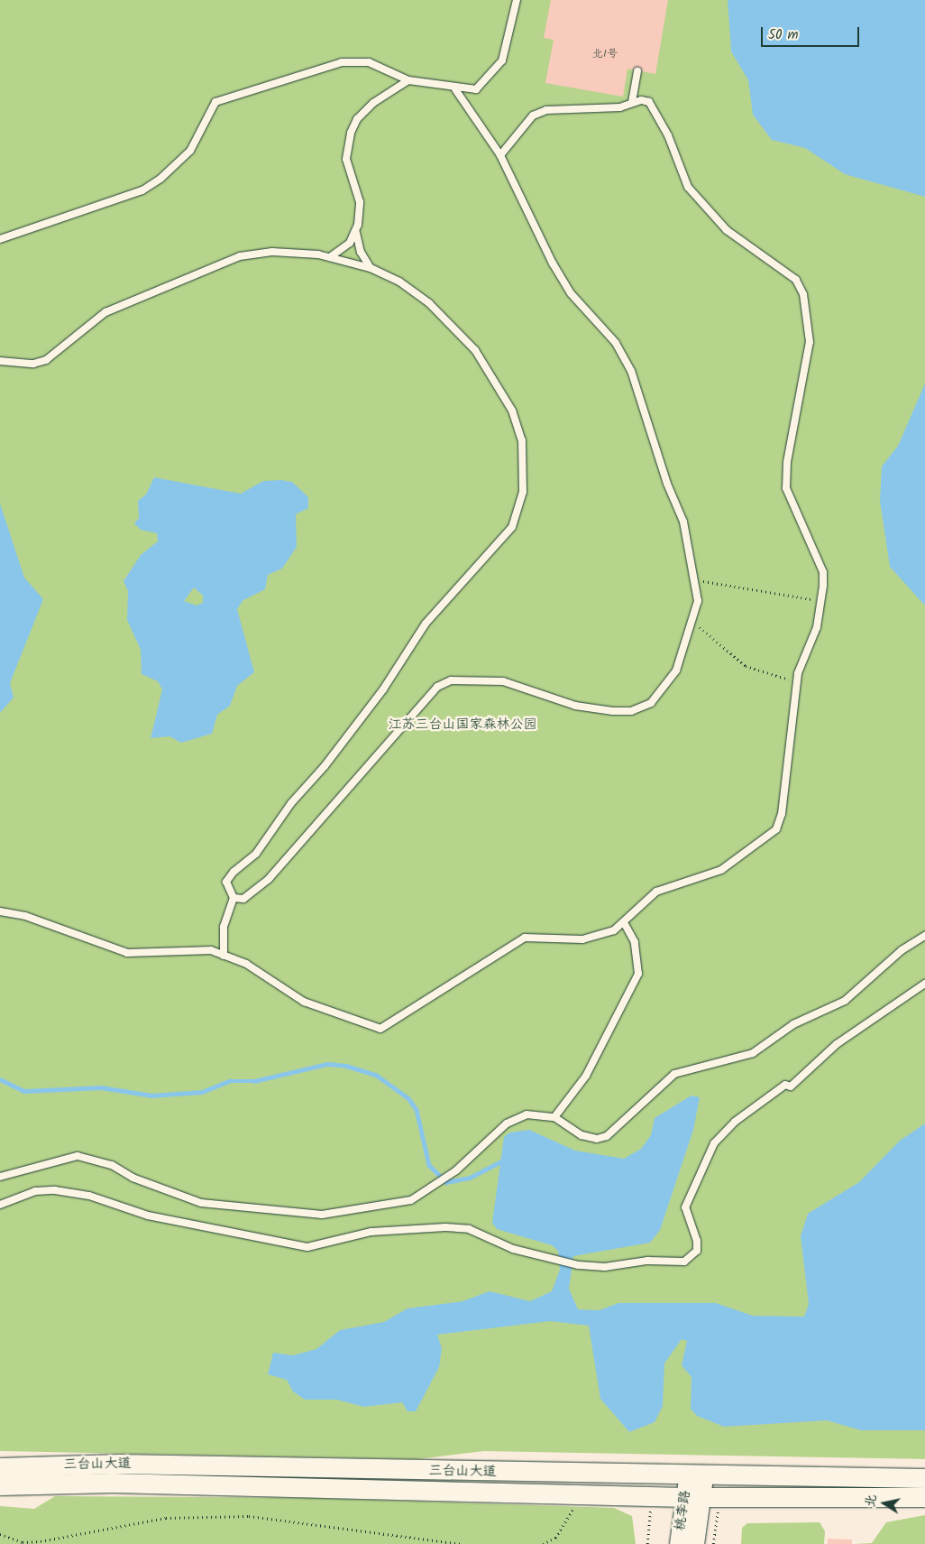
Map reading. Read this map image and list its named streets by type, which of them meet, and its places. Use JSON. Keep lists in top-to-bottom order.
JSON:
{
  "streets": {
    "main road": ["三台山大道", "桃李路"]
  },
  "crossings": [
    ["三台山大道", "桃李路"]
  ],
  "parks": ["江苏三台山国家森林公园"],
  "house_numbers": ["北1号"],
  "scale_bar": "50 m",
  "north": "left"
}
